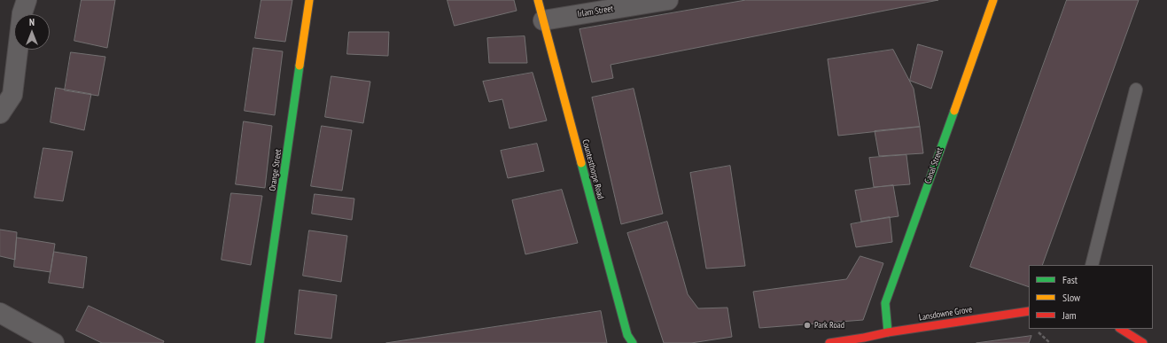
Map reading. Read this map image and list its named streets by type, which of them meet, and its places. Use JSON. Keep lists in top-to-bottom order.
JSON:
{
  "streets": {
    "street": [
      "Irlam Street",
      "Canal Street",
      "Countesthorpe Road",
      "Orange Street",
      "Lansdowne Grove"
    ]
  },
  "crossings": [
    ["Irlam Street", "Countesthorpe Road"],
    ["Canal Street", "Lansdowne Grove"]
  ],
  "places": ["Park Road"],
  "legend": ["Fast", "Slow", "Jam"],
  "north": "top"
}
